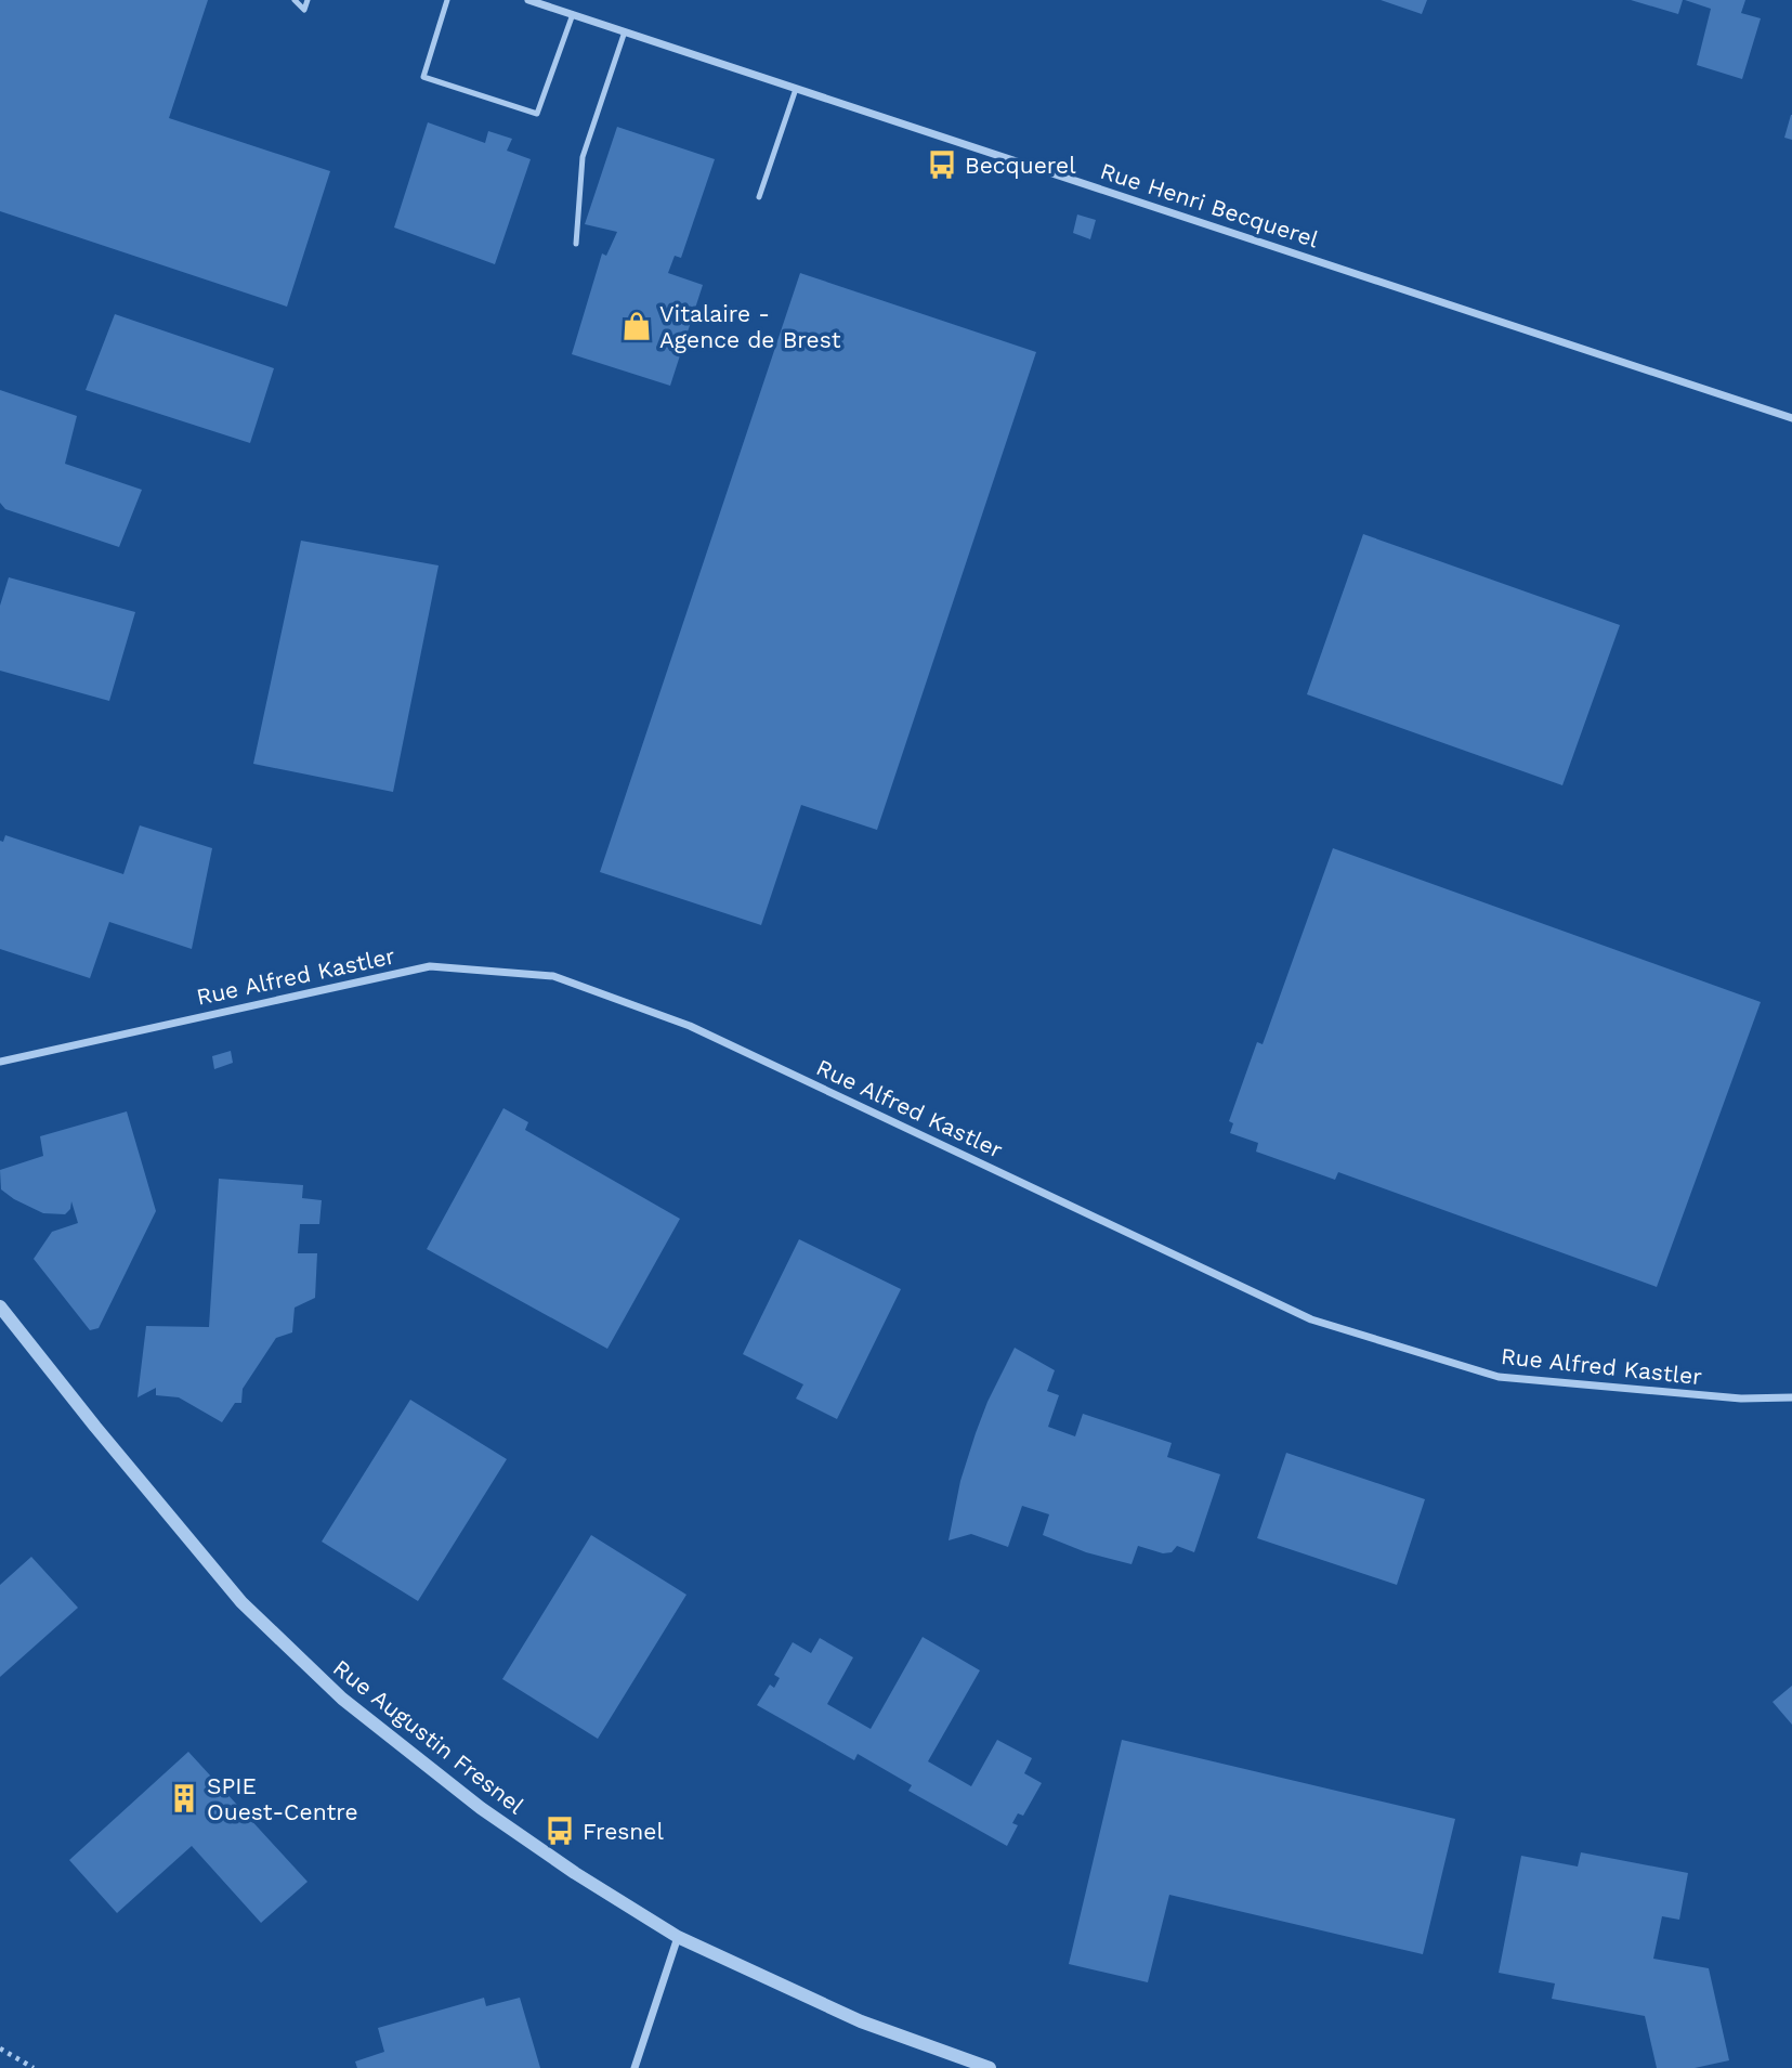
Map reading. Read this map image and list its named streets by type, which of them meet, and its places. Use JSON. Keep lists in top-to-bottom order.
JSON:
{
  "streets": {
    "street": ["Rue Henri Becquerel", "Rue Alfred Kastler", "Rue Augustin Fresnel"]
  },
  "places": {
    "bus stop": ["Becquerel", "Fresnel"],
    "shop": ["Vitalaire - Agence de Brest"],
    "building": ["SPIE Ouest-Centre"]
  }
}
